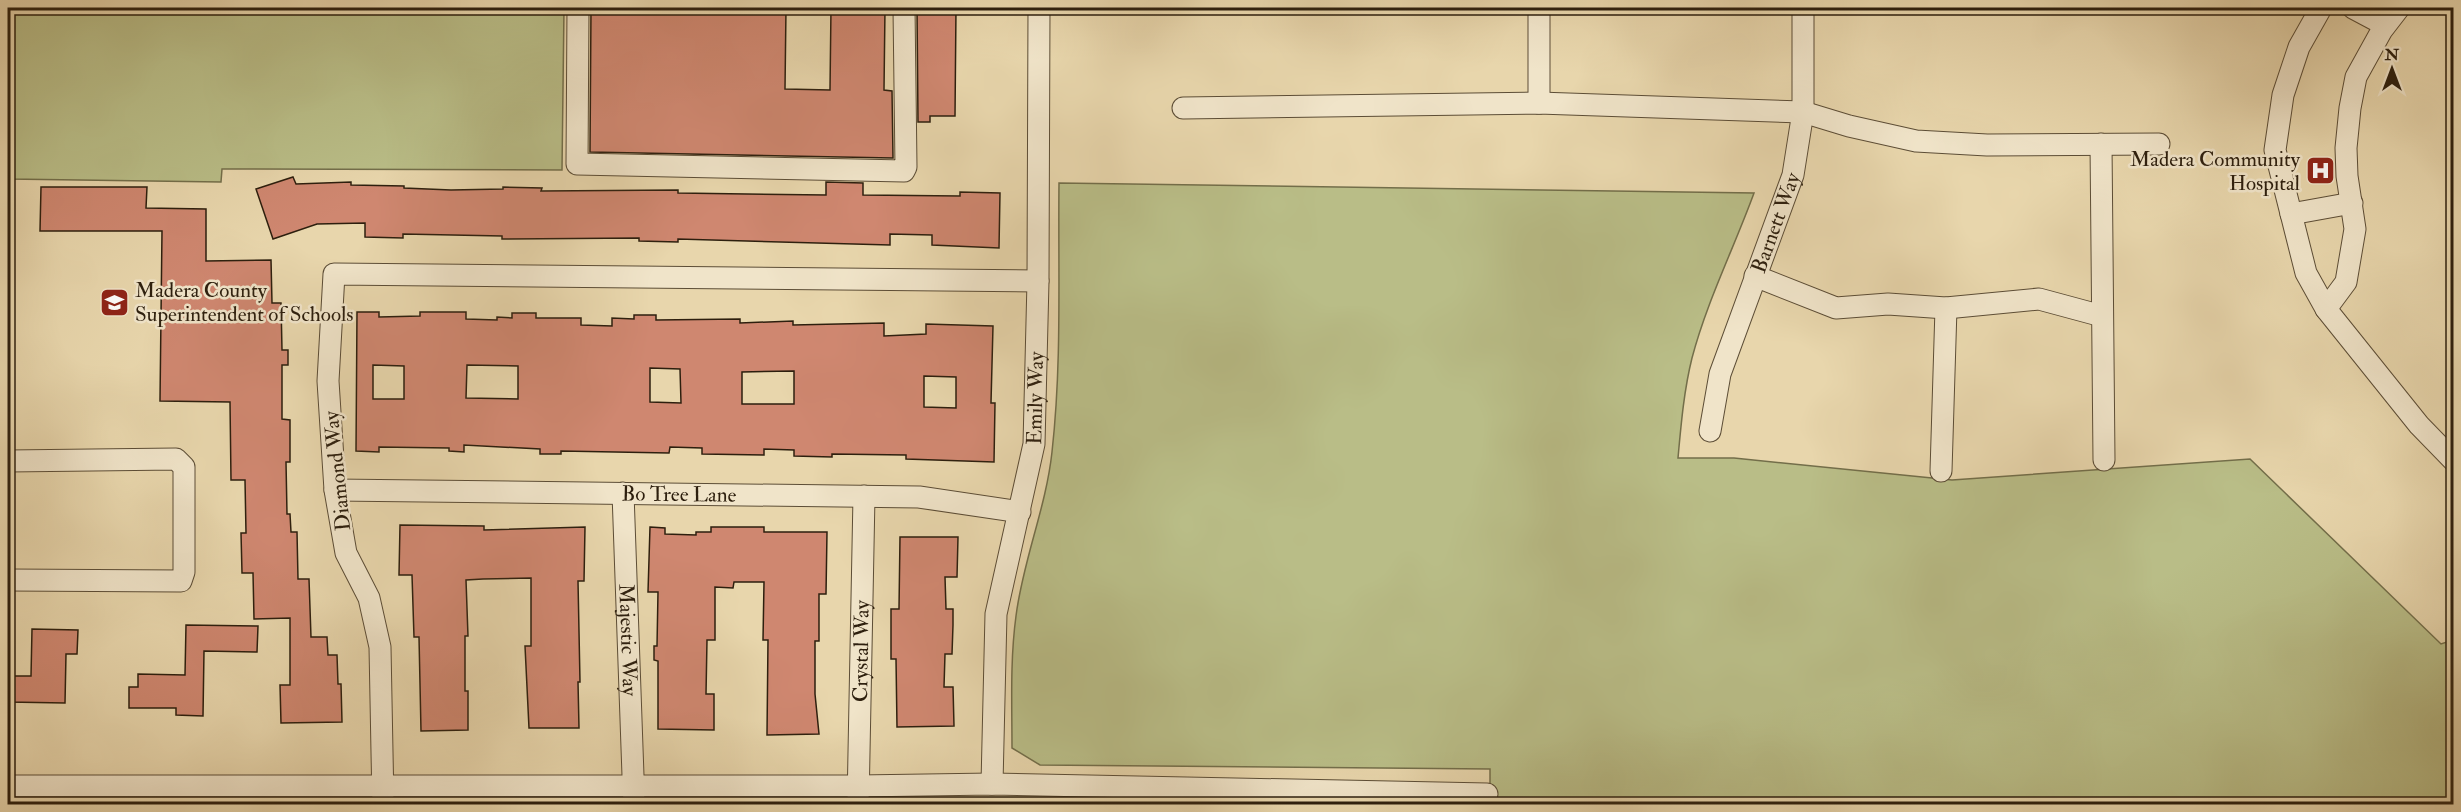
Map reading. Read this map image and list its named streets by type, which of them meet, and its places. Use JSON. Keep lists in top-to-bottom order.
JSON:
{
  "streets": {
    "street": [
      "Barnett Way",
      "Emily Way",
      "Diamond Way",
      "Bo Tree Lane",
      "Majestic Way",
      "Crystal Way"
    ]
  },
  "crossings": [
    ["Emily Way", "Diamond Way"],
    ["Emily Way", "Bo Tree Lane"],
    ["Diamond Way", "Bo Tree Lane"],
    ["Bo Tree Lane", "Majestic Way"],
    ["Bo Tree Lane", "Crystal Way"]
  ],
  "places": {
    "hospital": ["Madera Community Hospital"],
    "school or university": ["Madera County Superintendent of Schools"]
  },
  "north": "top"
}
